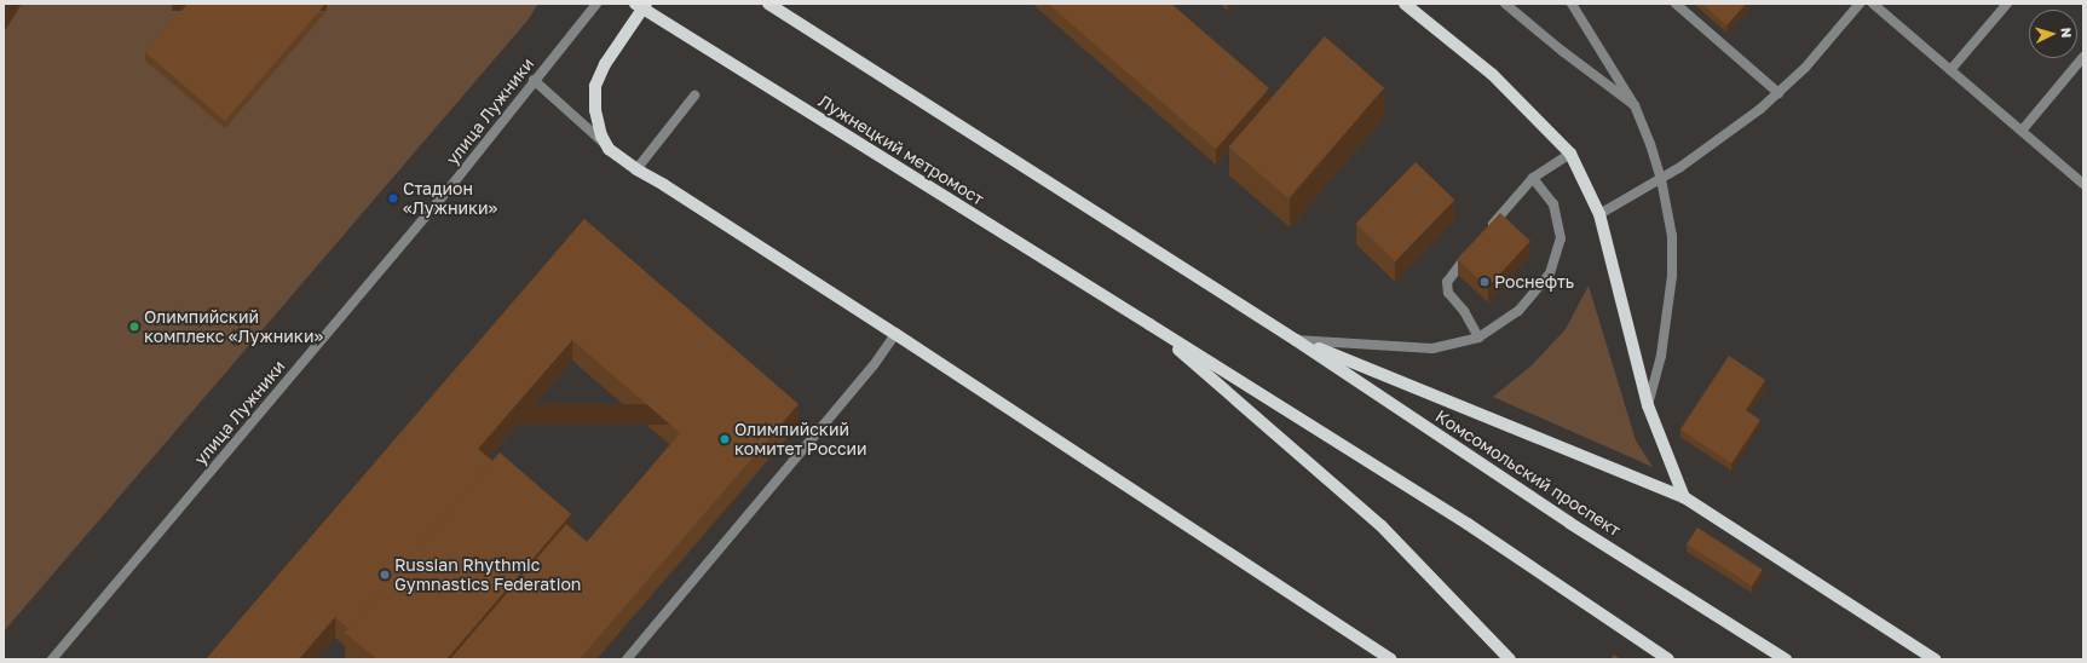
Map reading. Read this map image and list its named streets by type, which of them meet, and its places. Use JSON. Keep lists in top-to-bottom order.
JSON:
{
  "streets": {
    "main road": ["Лужнецкий метромост", "Комсомольский проспект"],
    "street": ["улица Лужники"]
  },
  "places": [
    "Стадион «Лужники»",
    "Роснефть",
    "Олимпийский комплекс «Лужники»",
    "Олимпийский комитет России",
    "Russian Rhythmic Gymnastics Federation"
  ],
  "north": "right"
}
